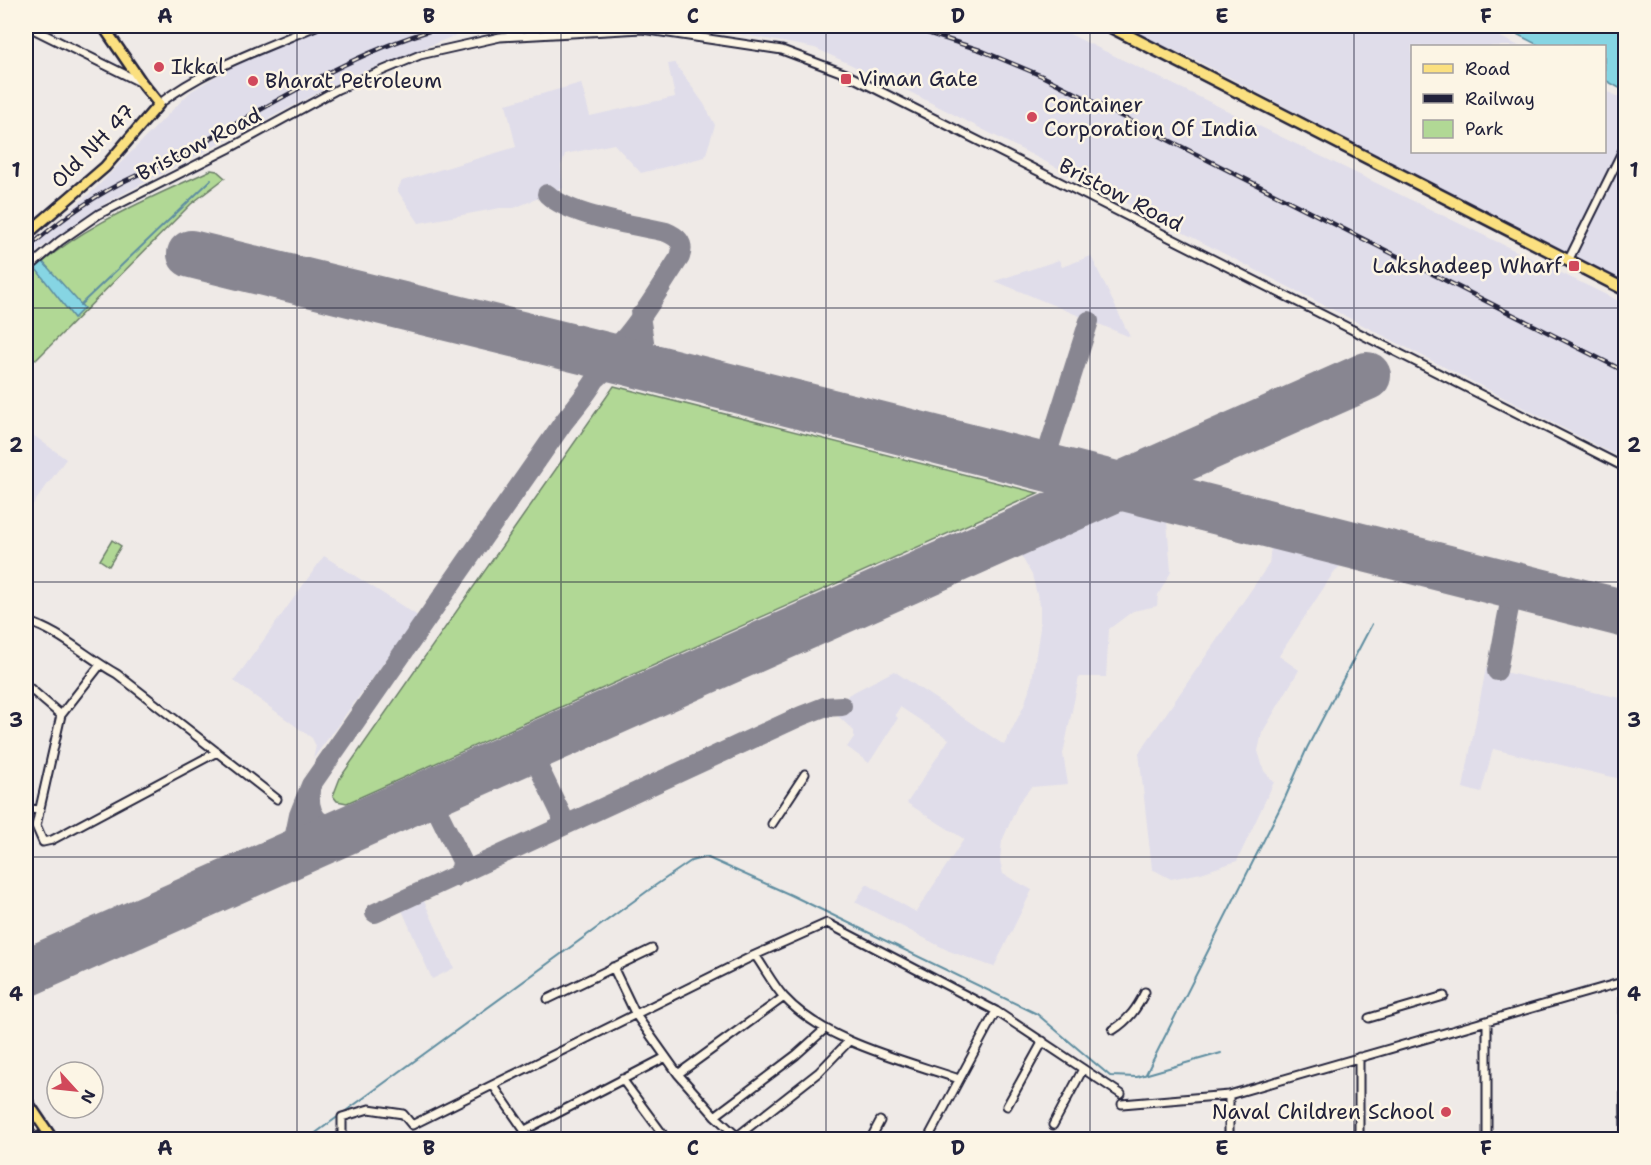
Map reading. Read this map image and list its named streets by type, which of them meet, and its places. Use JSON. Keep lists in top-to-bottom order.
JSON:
{
  "streets": {
    "main road": ["Old NH 47"],
    "street": ["Bristow Road"]
  },
  "places": {
    "other": [
      "Ikkal",
      "Bharat Petroleum",
      "Container Corporation Of India",
      "Naval Children School"
    ],
    "transit": ["Viman Gate", "Lakshadeep Wharf"]
  },
  "legend": ["Road", "Railway", "Park"],
  "north": "bottom right",
  "grid": {
    "columns": [
      "A",
      "B",
      "C",
      "D",
      "E",
      "F"
    ],
    "rows": [
      "1",
      "2",
      "3",
      "4"
    ]
  }
}
